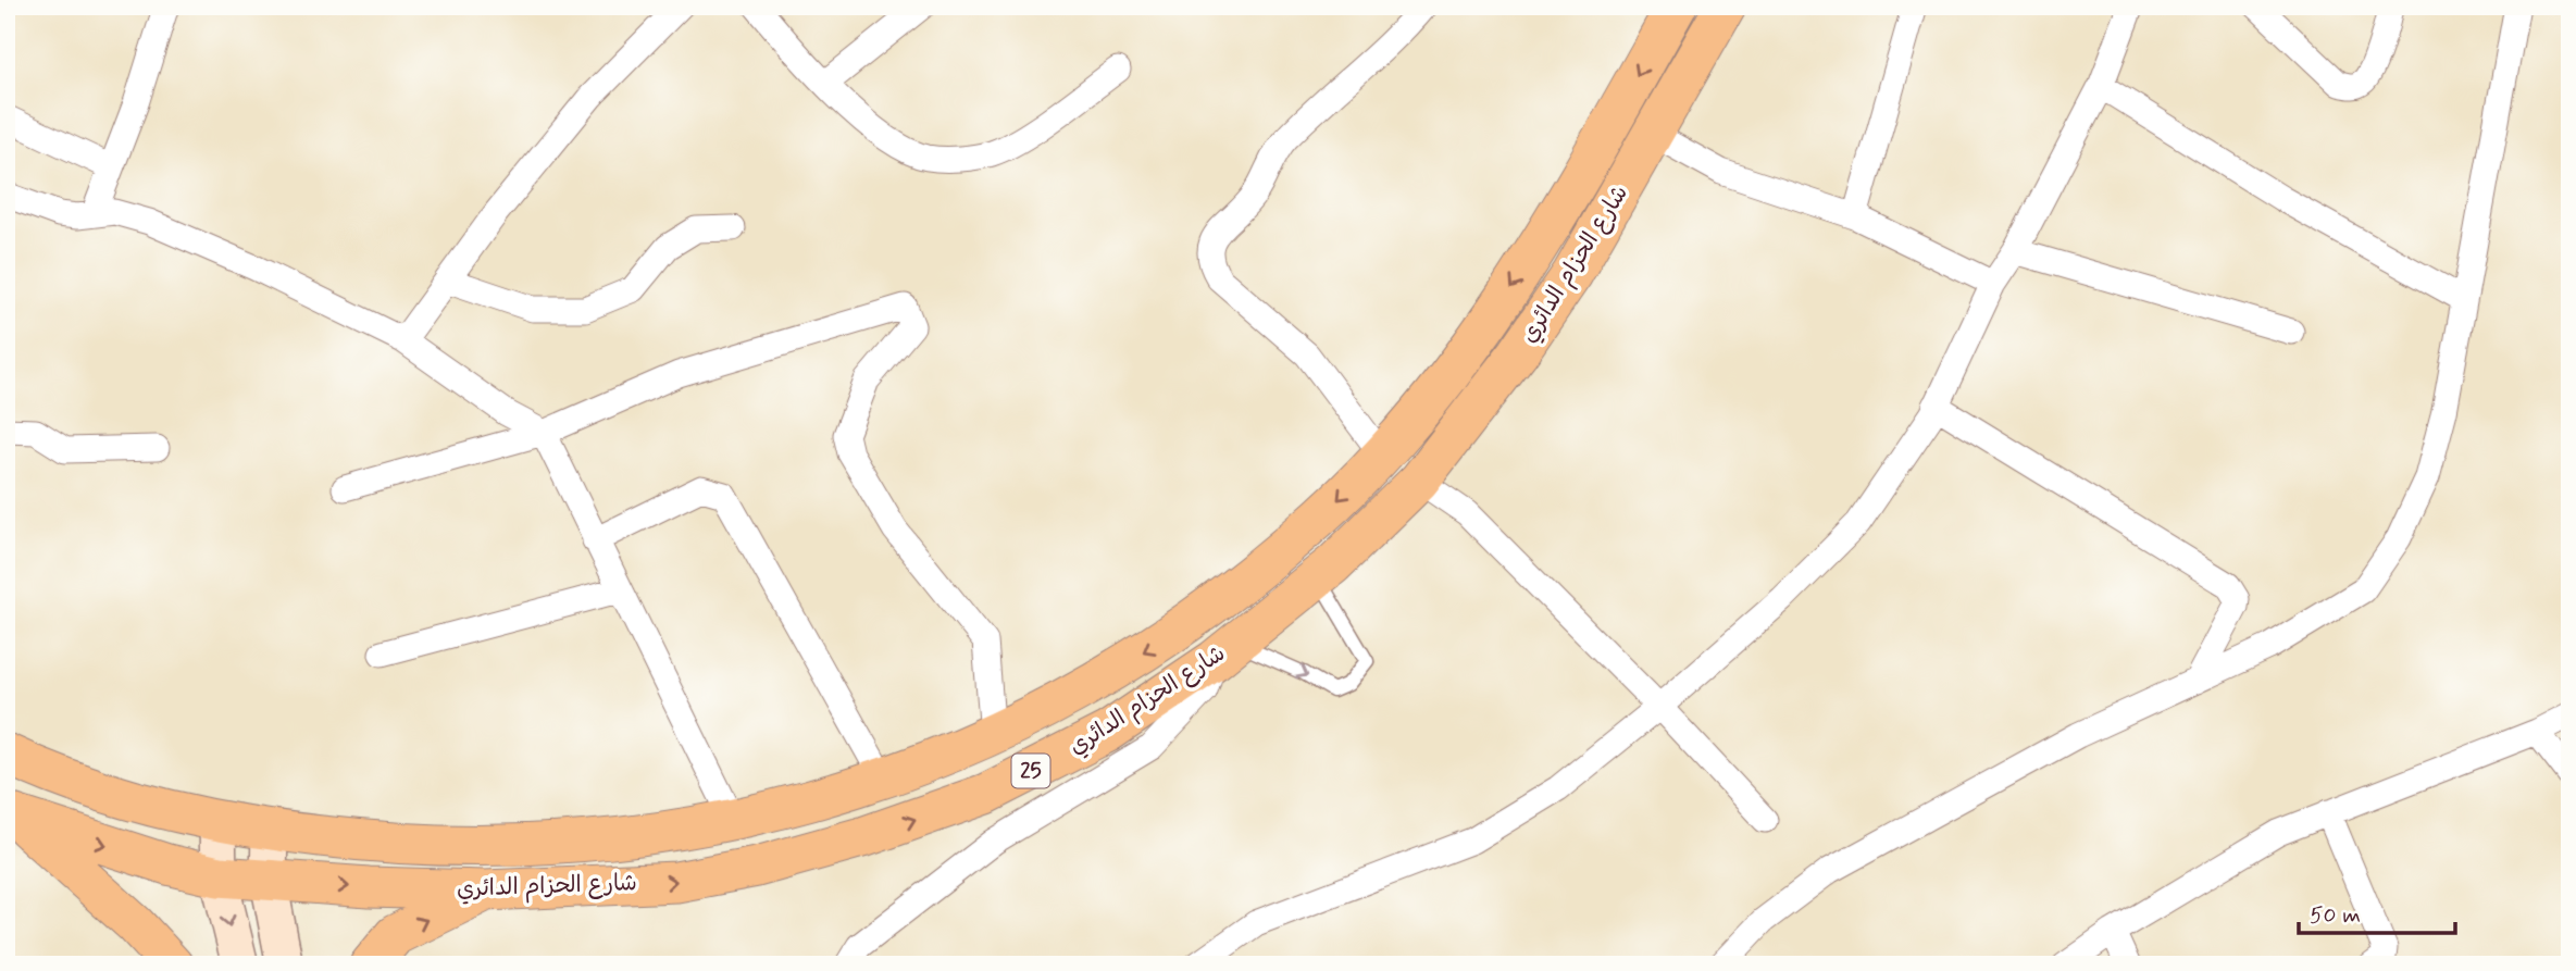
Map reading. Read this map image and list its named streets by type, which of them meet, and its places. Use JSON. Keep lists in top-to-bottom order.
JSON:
{
  "streets": {
    "main road": ["شارع الحزام الدائري", "25"]
  },
  "scale_bar": "50 m"
}
